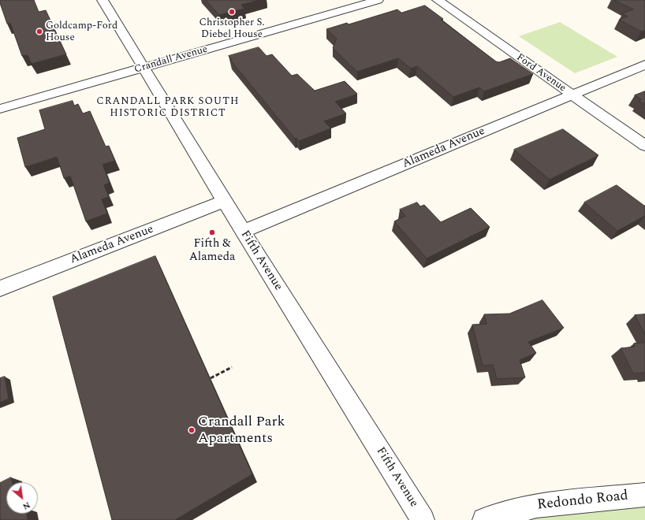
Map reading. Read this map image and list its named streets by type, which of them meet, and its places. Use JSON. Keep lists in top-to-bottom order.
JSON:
{
  "streets": {
    "street": [
      "Crandall Avenue",
      "Ford Avenue",
      "Alameda Avenue",
      "Fifth Avenue",
      "Redondo Road"
    ]
  },
  "crossings": [
    ["Crandall Avenue", "Fifth Avenue"],
    ["Ford Avenue", "Alameda Avenue"],
    ["Alameda Avenue", "Fifth Avenue"]
  ],
  "districts": ["CRANDALL PARK SOUTH HISTORIC DISTRICT"],
  "places": [
    "Christopher S. Diebel House",
    "Goldcamp-Ford House",
    "Fifth & Alameda",
    "Crandall Park Apartments"
  ],
  "north": "bottom right"
}
